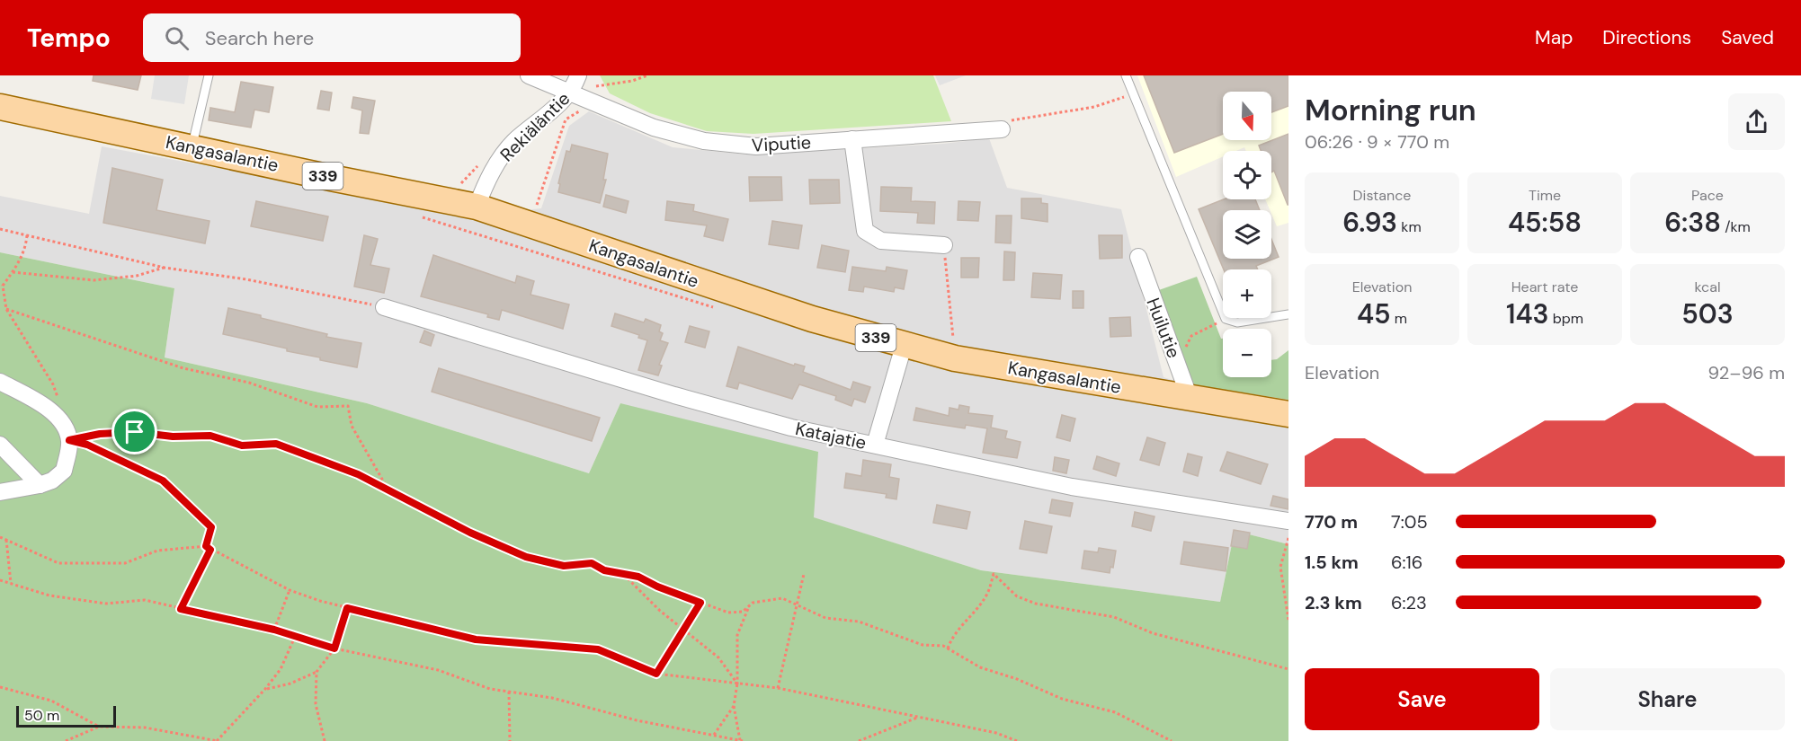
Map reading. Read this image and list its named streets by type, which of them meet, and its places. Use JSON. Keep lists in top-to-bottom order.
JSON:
{
  "streets": {
    "main road": ["Kangasalantie", "339"],
    "street": [
      "Rekiäläntie",
      "Viputie",
      "Huilutie",
      "Katajatie"
    ]
  },
  "crossings": [
    ["Rekiäläntie", "Viputie"],
    ["Rekiäläntie", "Kangasalantie"],
    ["Kangasalantie", "Huilutie"]
  ],
  "scale_bar": "50 m",
  "north": "bottom",
  "page": {
    "header": "Tempo",
    "search": "Search here",
    "nav": ["Map", "Directions", "Saved"],
    "heading": ["Morning run", "06:26 · 9 × 770 m"],
    "map_buttons": ["+", "−"],
    "stats": [
      ["Distance", "6.93 km"],
      ["Time", "45:58"],
      ["Pace", "6:38 /km"],
      ["Elevation", "45 m"],
      ["Heart rate", "143 bpm"],
      ["kcal", "503"]
    ],
    "chart": ["Elevation", "92–96 m"],
    "list": [
      {
        "name": "770 m",
        "note": "7:05"
      },
      {
        "name": "1.5 km",
        "note": "6:16"
      },
      {
        "name": "2.3 km",
        "note": "6:23"
      }
    ],
    "buttons": ["Save", "Share"],
    "scale": "50 m"
  }
}
